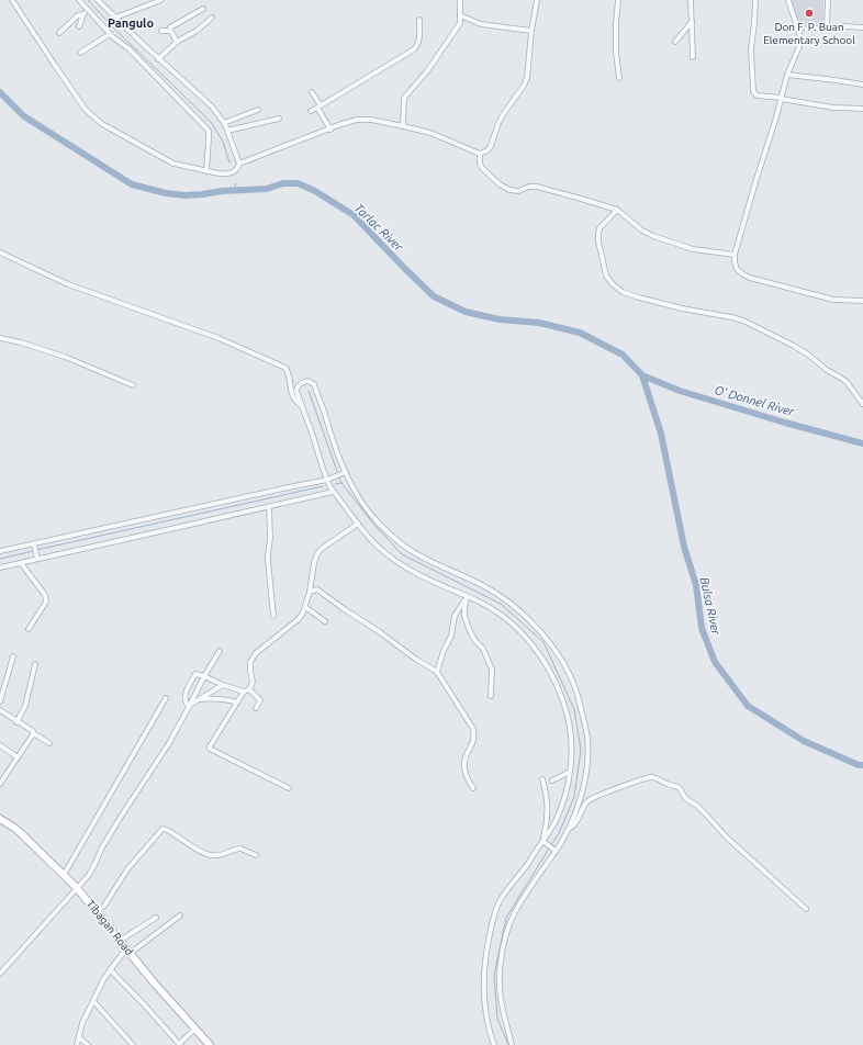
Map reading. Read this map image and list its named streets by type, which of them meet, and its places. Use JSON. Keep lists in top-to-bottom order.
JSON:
{
  "streets": {
    "main road": ["Tibagan Road"]
  },
  "districts": ["Pangulo"],
  "water": ["Tarlac River", "O' Donnel River", "Bulsa River"],
  "places": ["Don F. P. Buan Elementary School"]
}
